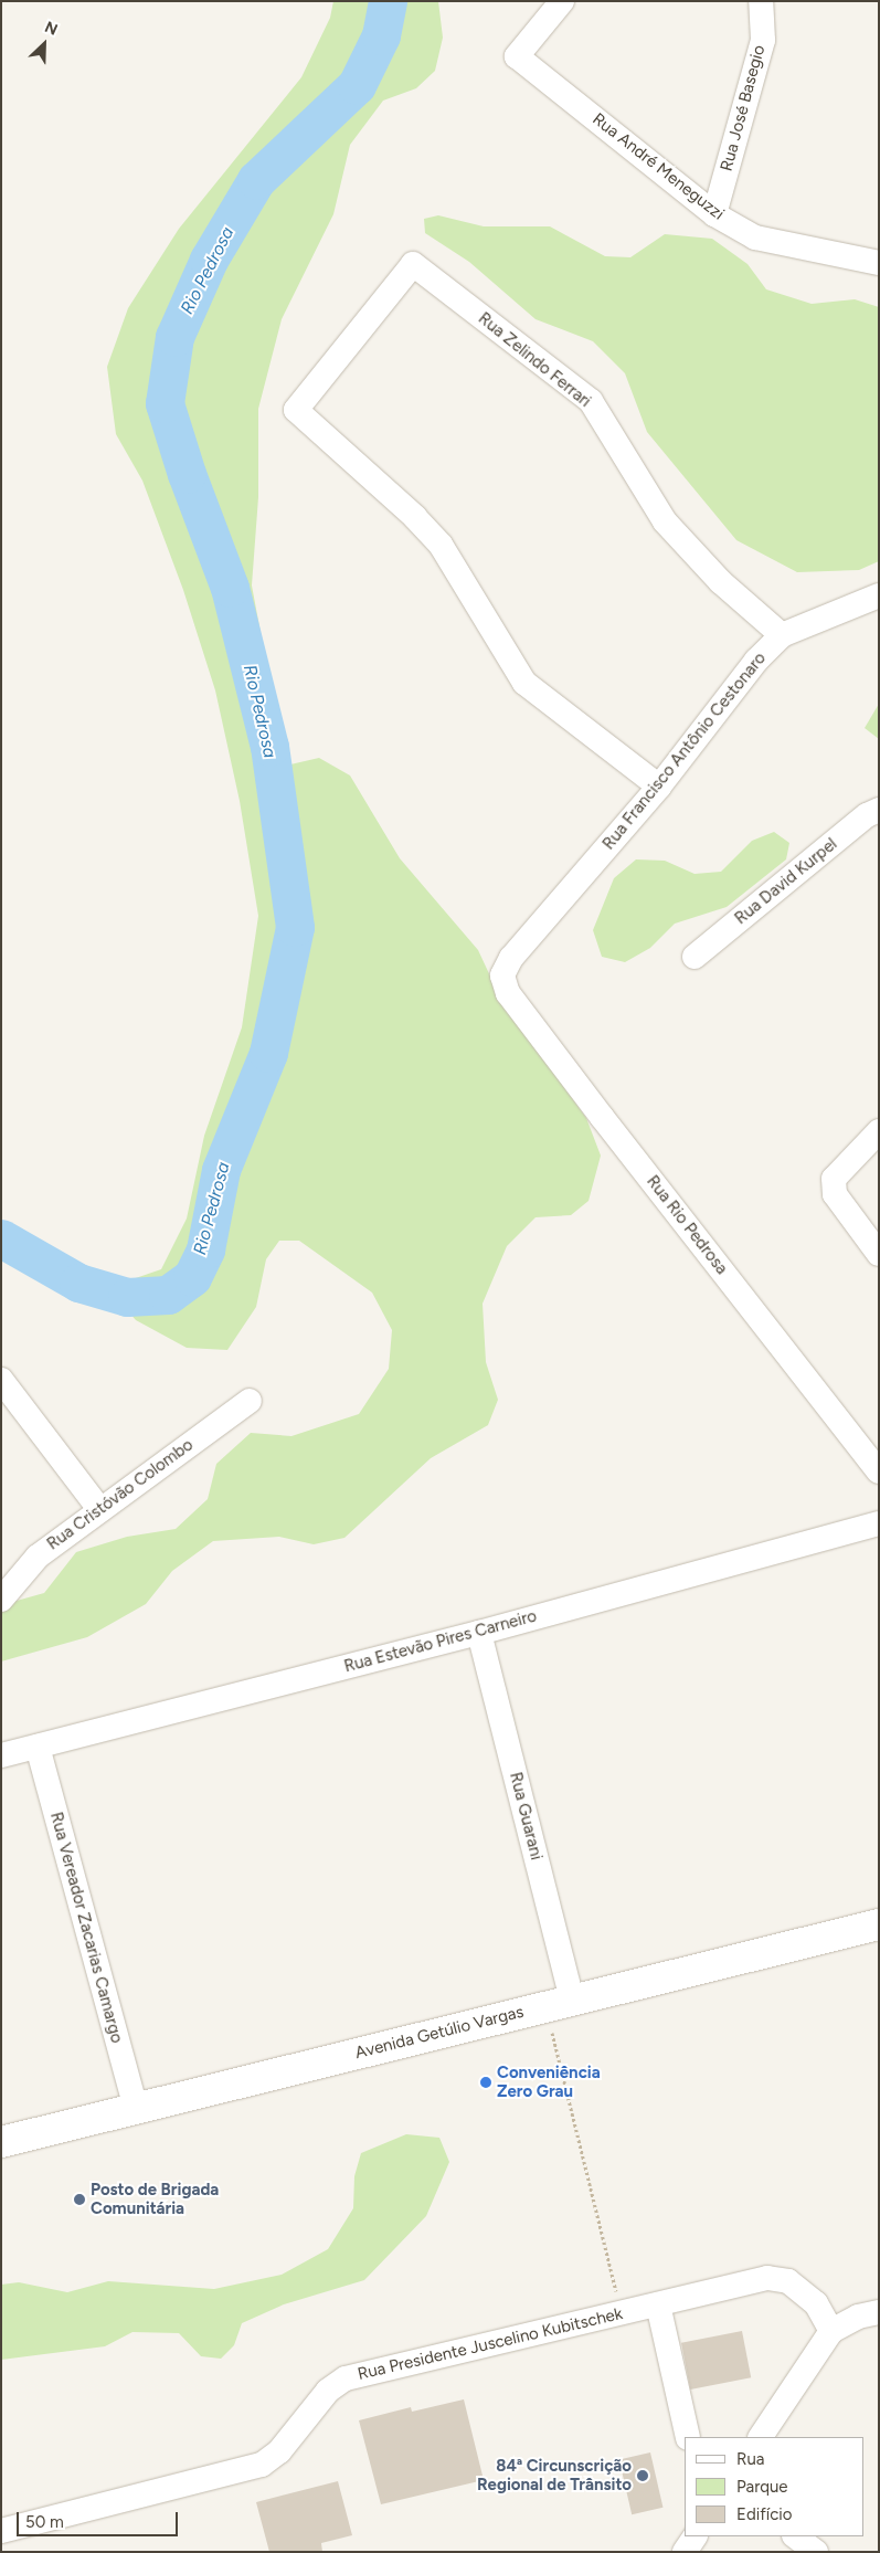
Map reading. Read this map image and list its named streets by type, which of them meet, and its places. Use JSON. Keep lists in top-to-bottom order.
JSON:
{
  "streets": {
    "street": [
      "Rua José Basegio",
      "Rua André Meneguzzi",
      "Rua Zelindo Ferrari",
      "Rua Francisco Antônio Cestonaro",
      "Rua David Kurpel",
      "Rua Rio Pedrosa",
      "Rua Cristóvão Colombo",
      "Rua Estevão Pires Carneiro",
      "Rua Guarani",
      "Rua Vereador Zacarias Camargo",
      "Avenida Getúlio Vargas",
      "Rua Presidente Juscelino Kubitschek"
    ]
  },
  "crossings": [
    ["Rua José Basegio", "Rua André Meneguzzi"],
    ["Rua Zelindo Ferrari", "Rua Francisco Antônio Cestonaro"],
    ["Rua Francisco Antônio Cestonaro", "Rua Rio Pedrosa"],
    ["Rua Estevão Pires Carneiro", "Rua Guarani"],
    ["Rua Estevão Pires Carneiro", "Rua Vereador Zacarias Camargo"],
    ["Rua Guarani", "Avenida Getúlio Vargas"],
    ["Rua Vereador Zacarias Camargo", "Avenida Getúlio Vargas"]
  ],
  "water": ["Rio Pedrosa"],
  "places": ["Conveniência Zero Grau", "Posto de Brigada Comunitária", "84ª Circunscrição Regional de Trânsito"],
  "legend": ["Rua", "Parque", "Edifício"],
  "scale_bar": "50 m",
  "north": "top right"
}
